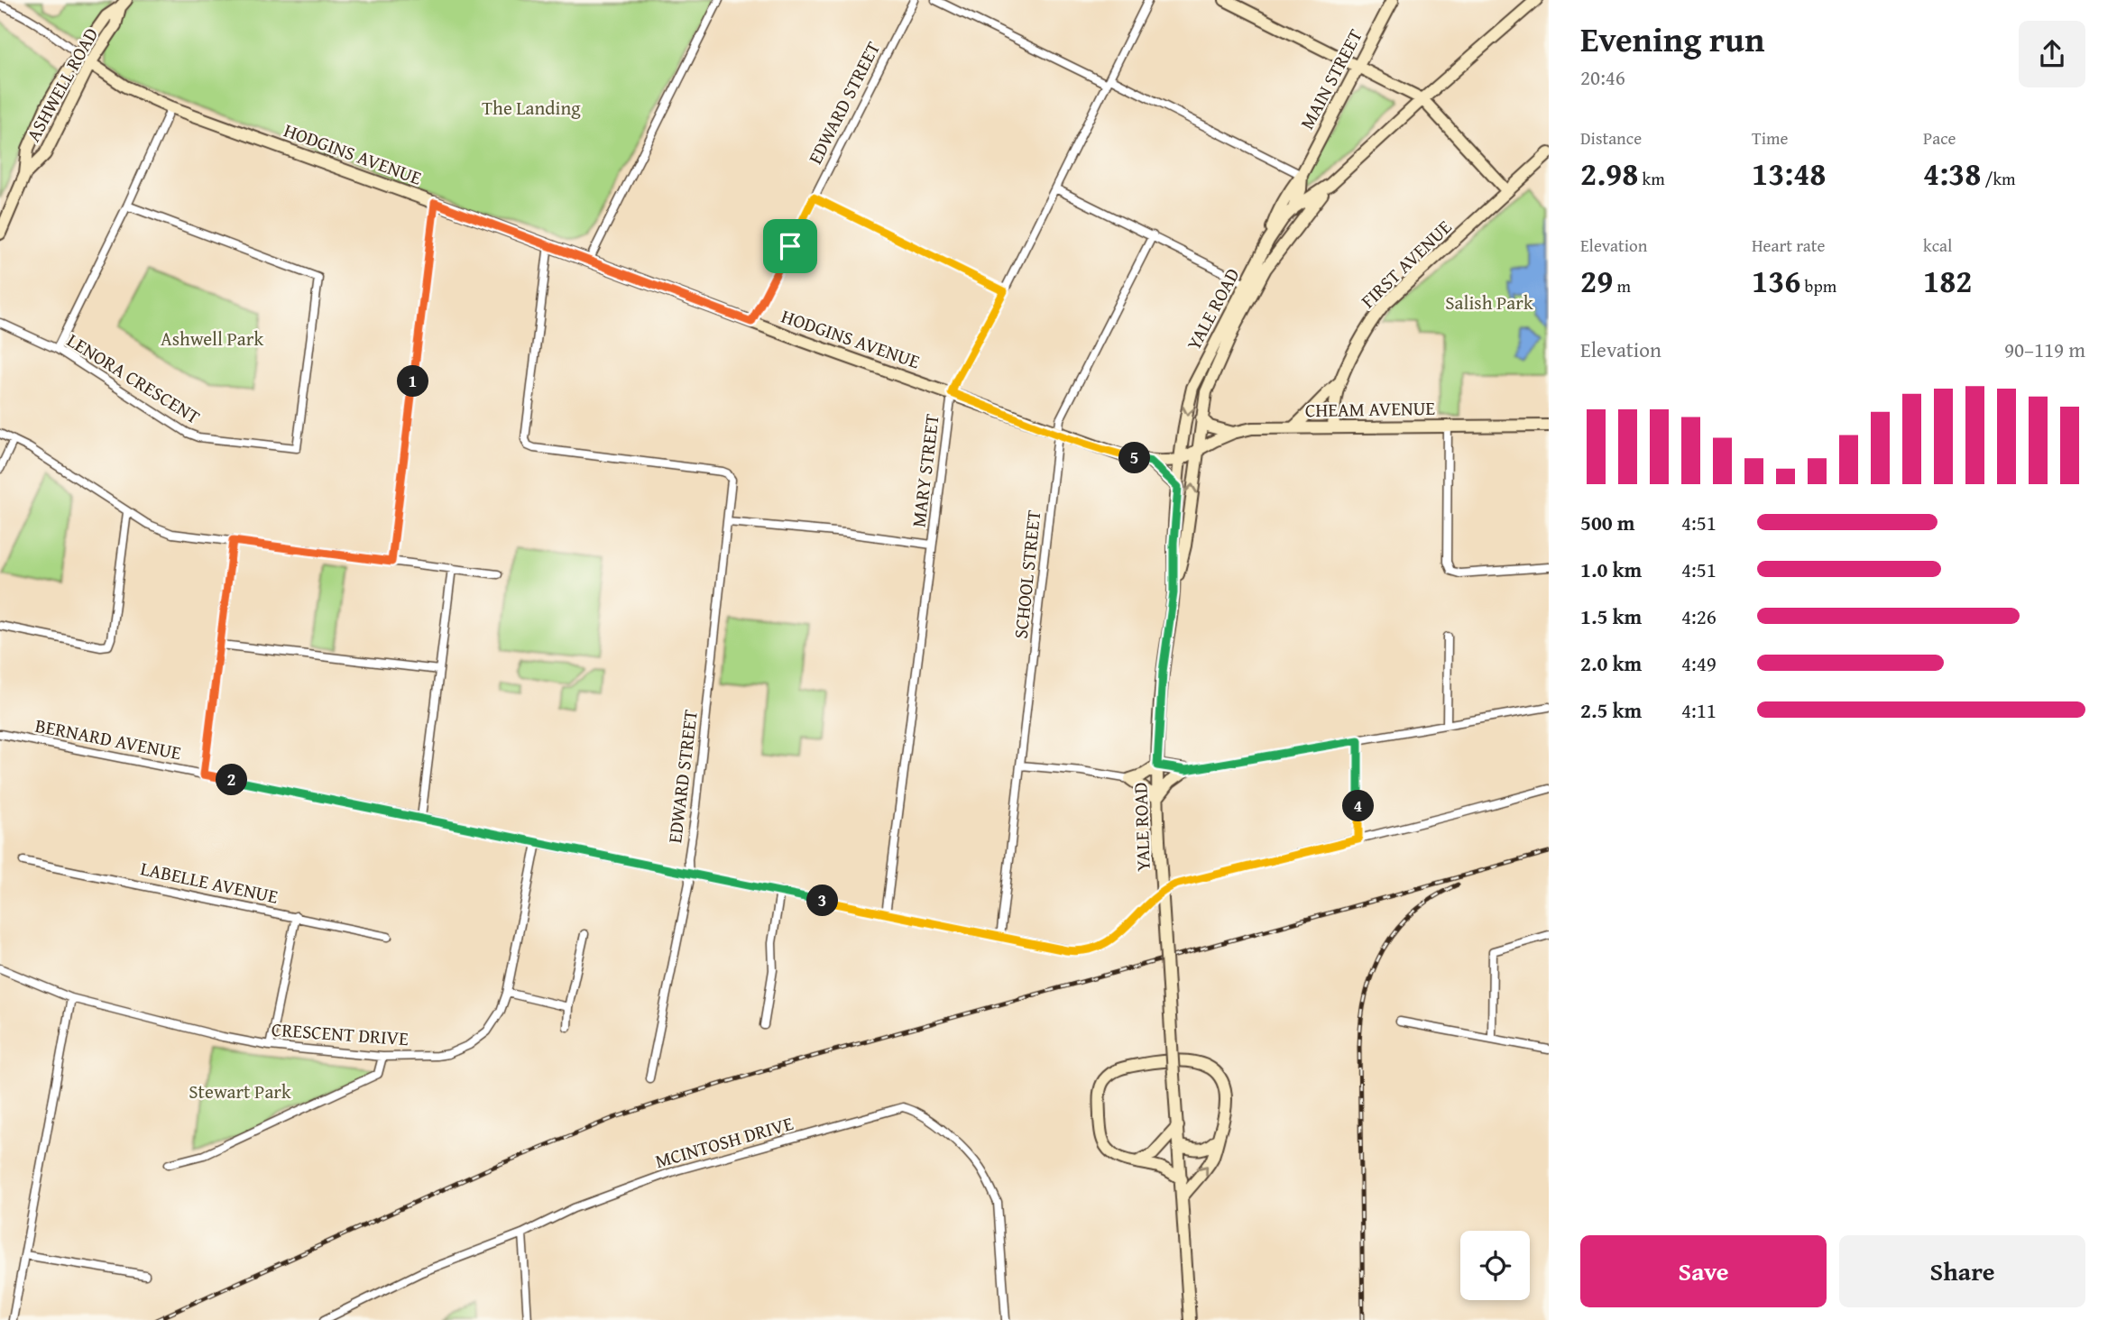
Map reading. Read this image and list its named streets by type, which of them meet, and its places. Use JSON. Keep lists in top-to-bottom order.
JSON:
{
  "streets": {
    "main road": [
      "MAIN STREET",
      "ASHWELL ROAD",
      "HODGINS AVENUE",
      "FIRST AVENUE",
      "YALE ROAD",
      "CHEAM AVENUE"
    ],
    "street": [
      "EDWARD STREET",
      "LENORA CRESCENT",
      "MARY STREET",
      "SCHOOL STREET",
      "BERNARD AVENUE",
      "LABELLE AVENUE",
      "CRESCENT DRIVE",
      "MCINTOSH DRIVE"
    ]
  },
  "crossings": [
    ["MAIN STREET", "YALE ROAD"],
    ["ASHWELL ROAD", "HODGINS AVENUE"],
    ["EDWARD STREET", "HODGINS AVENUE"],
    ["EDWARD STREET", "BERNARD AVENUE"],
    ["HODGINS AVENUE", "YALE ROAD"],
    ["HODGINS AVENUE", "CHEAM AVENUE"],
    ["HODGINS AVENUE", "MARY STREET"],
    ["HODGINS AVENUE", "SCHOOL STREET"],
    ["FIRST AVENUE", "CHEAM AVENUE"],
    ["YALE ROAD", "CHEAM AVENUE"],
    ["MARY STREET", "BERNARD AVENUE"],
    ["SCHOOL STREET", "BERNARD AVENUE"],
    ["BERNARD AVENUE", "CRESCENT DRIVE"]
  ],
  "parks": [
    "The Landing",
    "Salish Park",
    "Ashwell Park",
    "Stewart Park"
  ],
  "page": {
    "heading": ["Evening run", "20:46"],
    "stats": [
      ["Distance", "2.98 km"],
      ["Time", "13:48"],
      ["Pace", "4:38 /km"],
      ["Elevation", "29 m"],
      ["Heart rate", "136 bpm"],
      ["kcal", "182"]
    ],
    "chart": ["Elevation", "90–119 m"],
    "pins": [
      "1",
      "5",
      "2",
      "4",
      "3"
    ],
    "list": [
      {
        "name": "500 m",
        "note": "4:51"
      },
      {
        "name": "1.0 km",
        "note": "4:51"
      },
      {
        "name": "1.5 km",
        "note": "4:26"
      },
      {
        "name": "2.0 km",
        "note": "4:49"
      },
      {
        "name": "2.5 km",
        "note": "4:11"
      }
    ],
    "buttons": ["Save", "Share"]
  }
}
